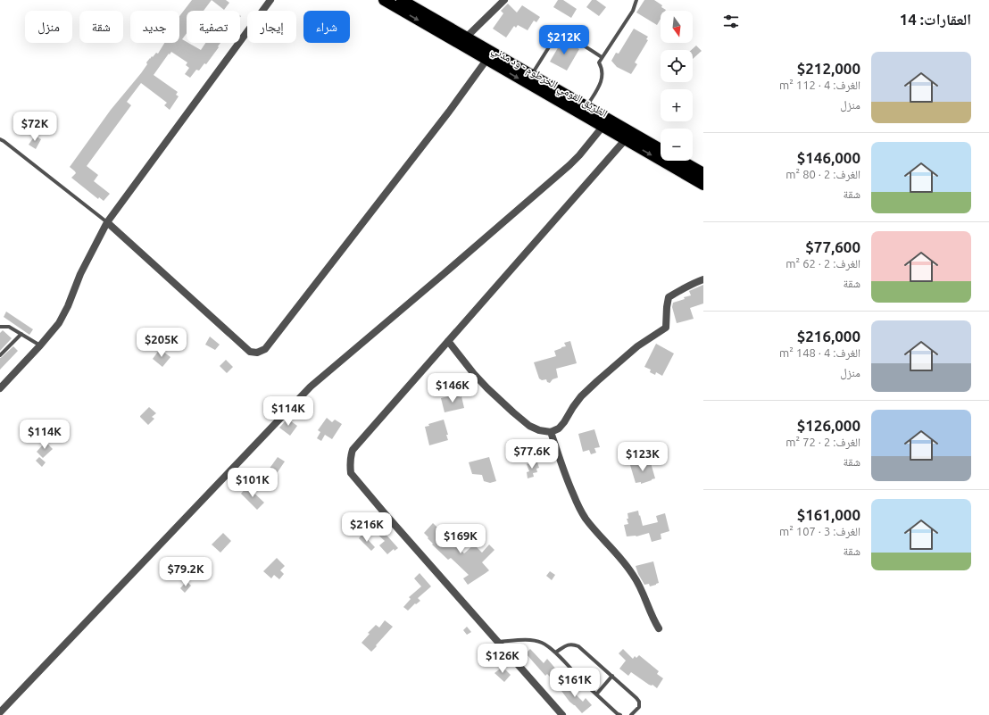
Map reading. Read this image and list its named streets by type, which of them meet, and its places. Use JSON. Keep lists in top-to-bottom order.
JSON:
{
  "streets": {
    "highway": ["الطريق القومي الخرطوم - ود مدني"]
  },
  "north": "bottom",
  "page": {
    "heading": "العقارات: 14",
    "map_buttons": ["+", "−"],
    "chip": [
      "شراء",
      "إيجار",
      "تصفية",
      "جديد",
      "شقة",
      "منزل"
    ],
    "price": [
      "$212K",
      "$72K",
      "$205K",
      "$146K",
      "$114K",
      "$114K",
      "$77.6K",
      "$123K",
      "$101K",
      "$216K",
      "$169K",
      "$79.2K",
      "$126K",
      "$161K"
    ],
    "list": [
      {
        "name": "$212,000",
        "note": "الغرف: 4 · 112 m² · منزل"
      },
      {
        "name": "$146,000",
        "note": "الغرف: 2 · 80 m² · شقة"
      },
      {
        "name": "$77,600",
        "note": "الغرف: 2 · 62 m² · شقة"
      },
      {
        "name": "$216,000",
        "note": "الغرف: 4 · 148 m² · منزل"
      },
      {
        "name": "$126,000",
        "note": "الغرف: 2 · 72 m² · شقة"
      },
      {
        "name": "$161,000",
        "note": "الغرف: 3 · 107 m² · شقة"
      }
    ]
  }
}
